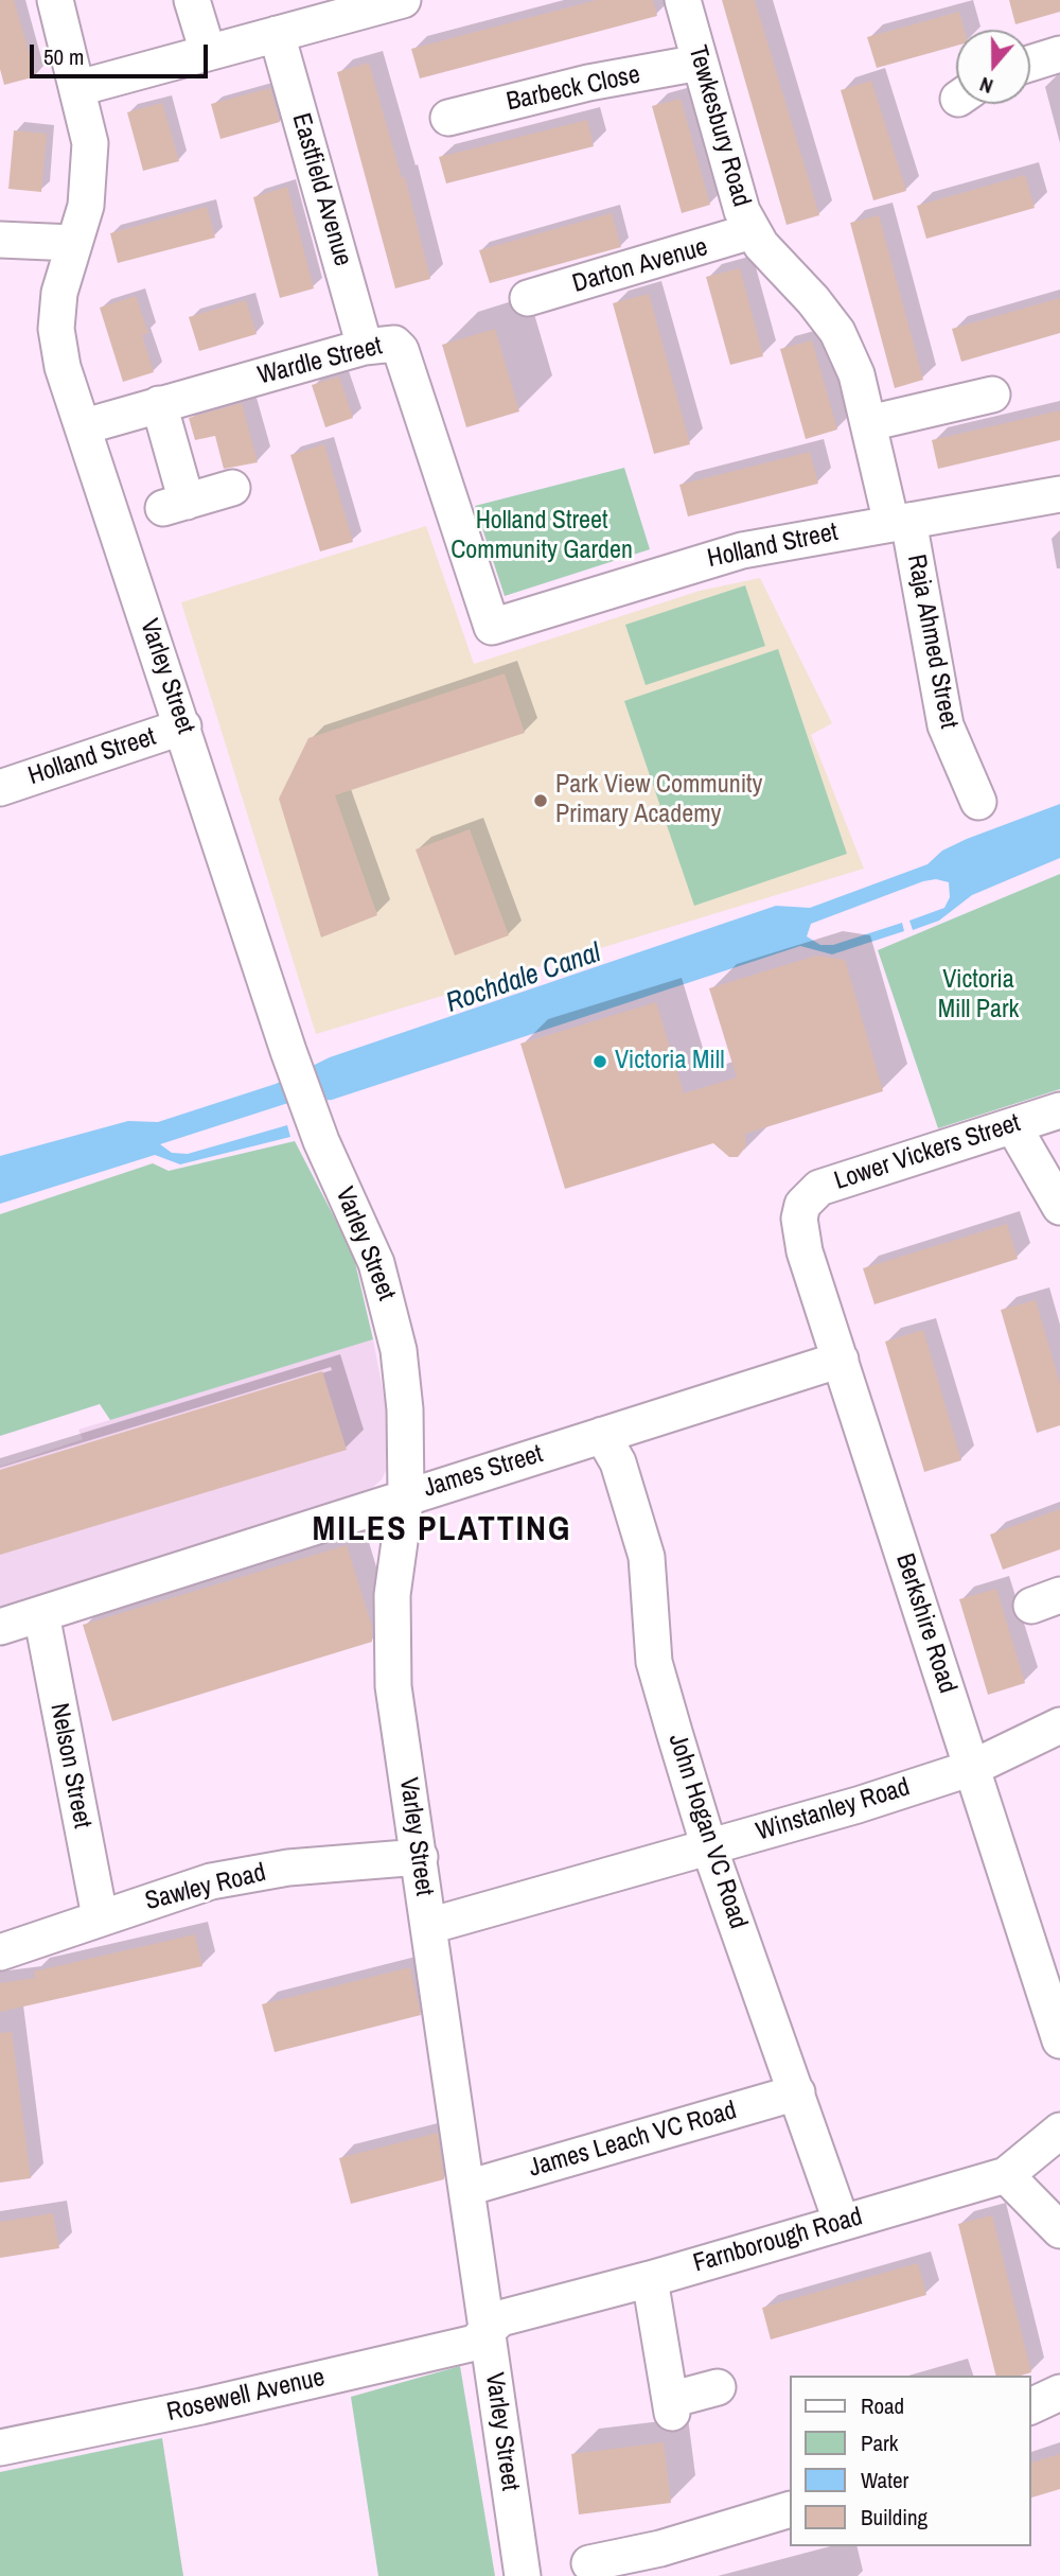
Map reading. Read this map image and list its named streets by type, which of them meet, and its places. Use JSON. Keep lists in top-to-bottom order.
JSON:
{
  "streets": {
    "street": [
      "Barbeck Close",
      "Tewkesbury Road",
      "Eastfield Avenue",
      "Darton Avenue",
      "Wardle Street",
      "Holland Street",
      "Raja Ahmed Street",
      "Varley Street",
      "Lower Vickers Street",
      "James Street",
      "Berkshire Road",
      "Nelson Street",
      "Winstanley Road",
      "John Hogan VC Road",
      "Sawley Road",
      "James Leach VC Road",
      "Farnborough Road",
      "Rosewell Avenue"
    ]
  },
  "crossings": [
    ["Barbeck Close", "Tewkesbury Road"],
    ["Tewkesbury Road", "Darton Avenue"],
    ["Tewkesbury Road", "Holland Street"],
    ["Tewkesbury Road", "Raja Ahmed Street"],
    ["Eastfield Avenue", "Wardle Street"],
    ["Wardle Street", "Holland Street"],
    ["Wardle Street", "Varley Street"],
    ["Holland Street", "Raja Ahmed Street"],
    ["Holland Street", "Varley Street"],
    ["Varley Street", "James Street"],
    ["Varley Street", "Winstanley Road"],
    ["Varley Street", "Sawley Road"],
    ["Varley Street", "James Leach VC Road"],
    ["Varley Street", "Farnborough Road"],
    ["Varley Street", "Rosewell Avenue"],
    ["Lower Vickers Street", "Berkshire Road"],
    ["James Street", "Berkshire Road"],
    ["James Street", "Nelson Street"],
    ["James Street", "John Hogan VC Road"],
    ["Berkshire Road", "Winstanley Road"],
    ["Nelson Street", "Sawley Road"],
    ["Winstanley Road", "John Hogan VC Road"],
    ["John Hogan VC Road", "James Leach VC Road"],
    ["John Hogan VC Road", "Farnborough Road"],
    ["Farnborough Road", "Rosewell Avenue"]
  ],
  "districts": ["MILES PLATTING"],
  "water": ["Rochdale Canal"],
  "parks": ["Holland Street Community Garden", "Victoria Mill Park"],
  "places": ["Park View Community Primary Academy", "Victoria Mill"],
  "legend": [
    "Road",
    "Park",
    "Water",
    "Building"
  ],
  "scale_bar": "50 m",
  "north": "bottom"
}
